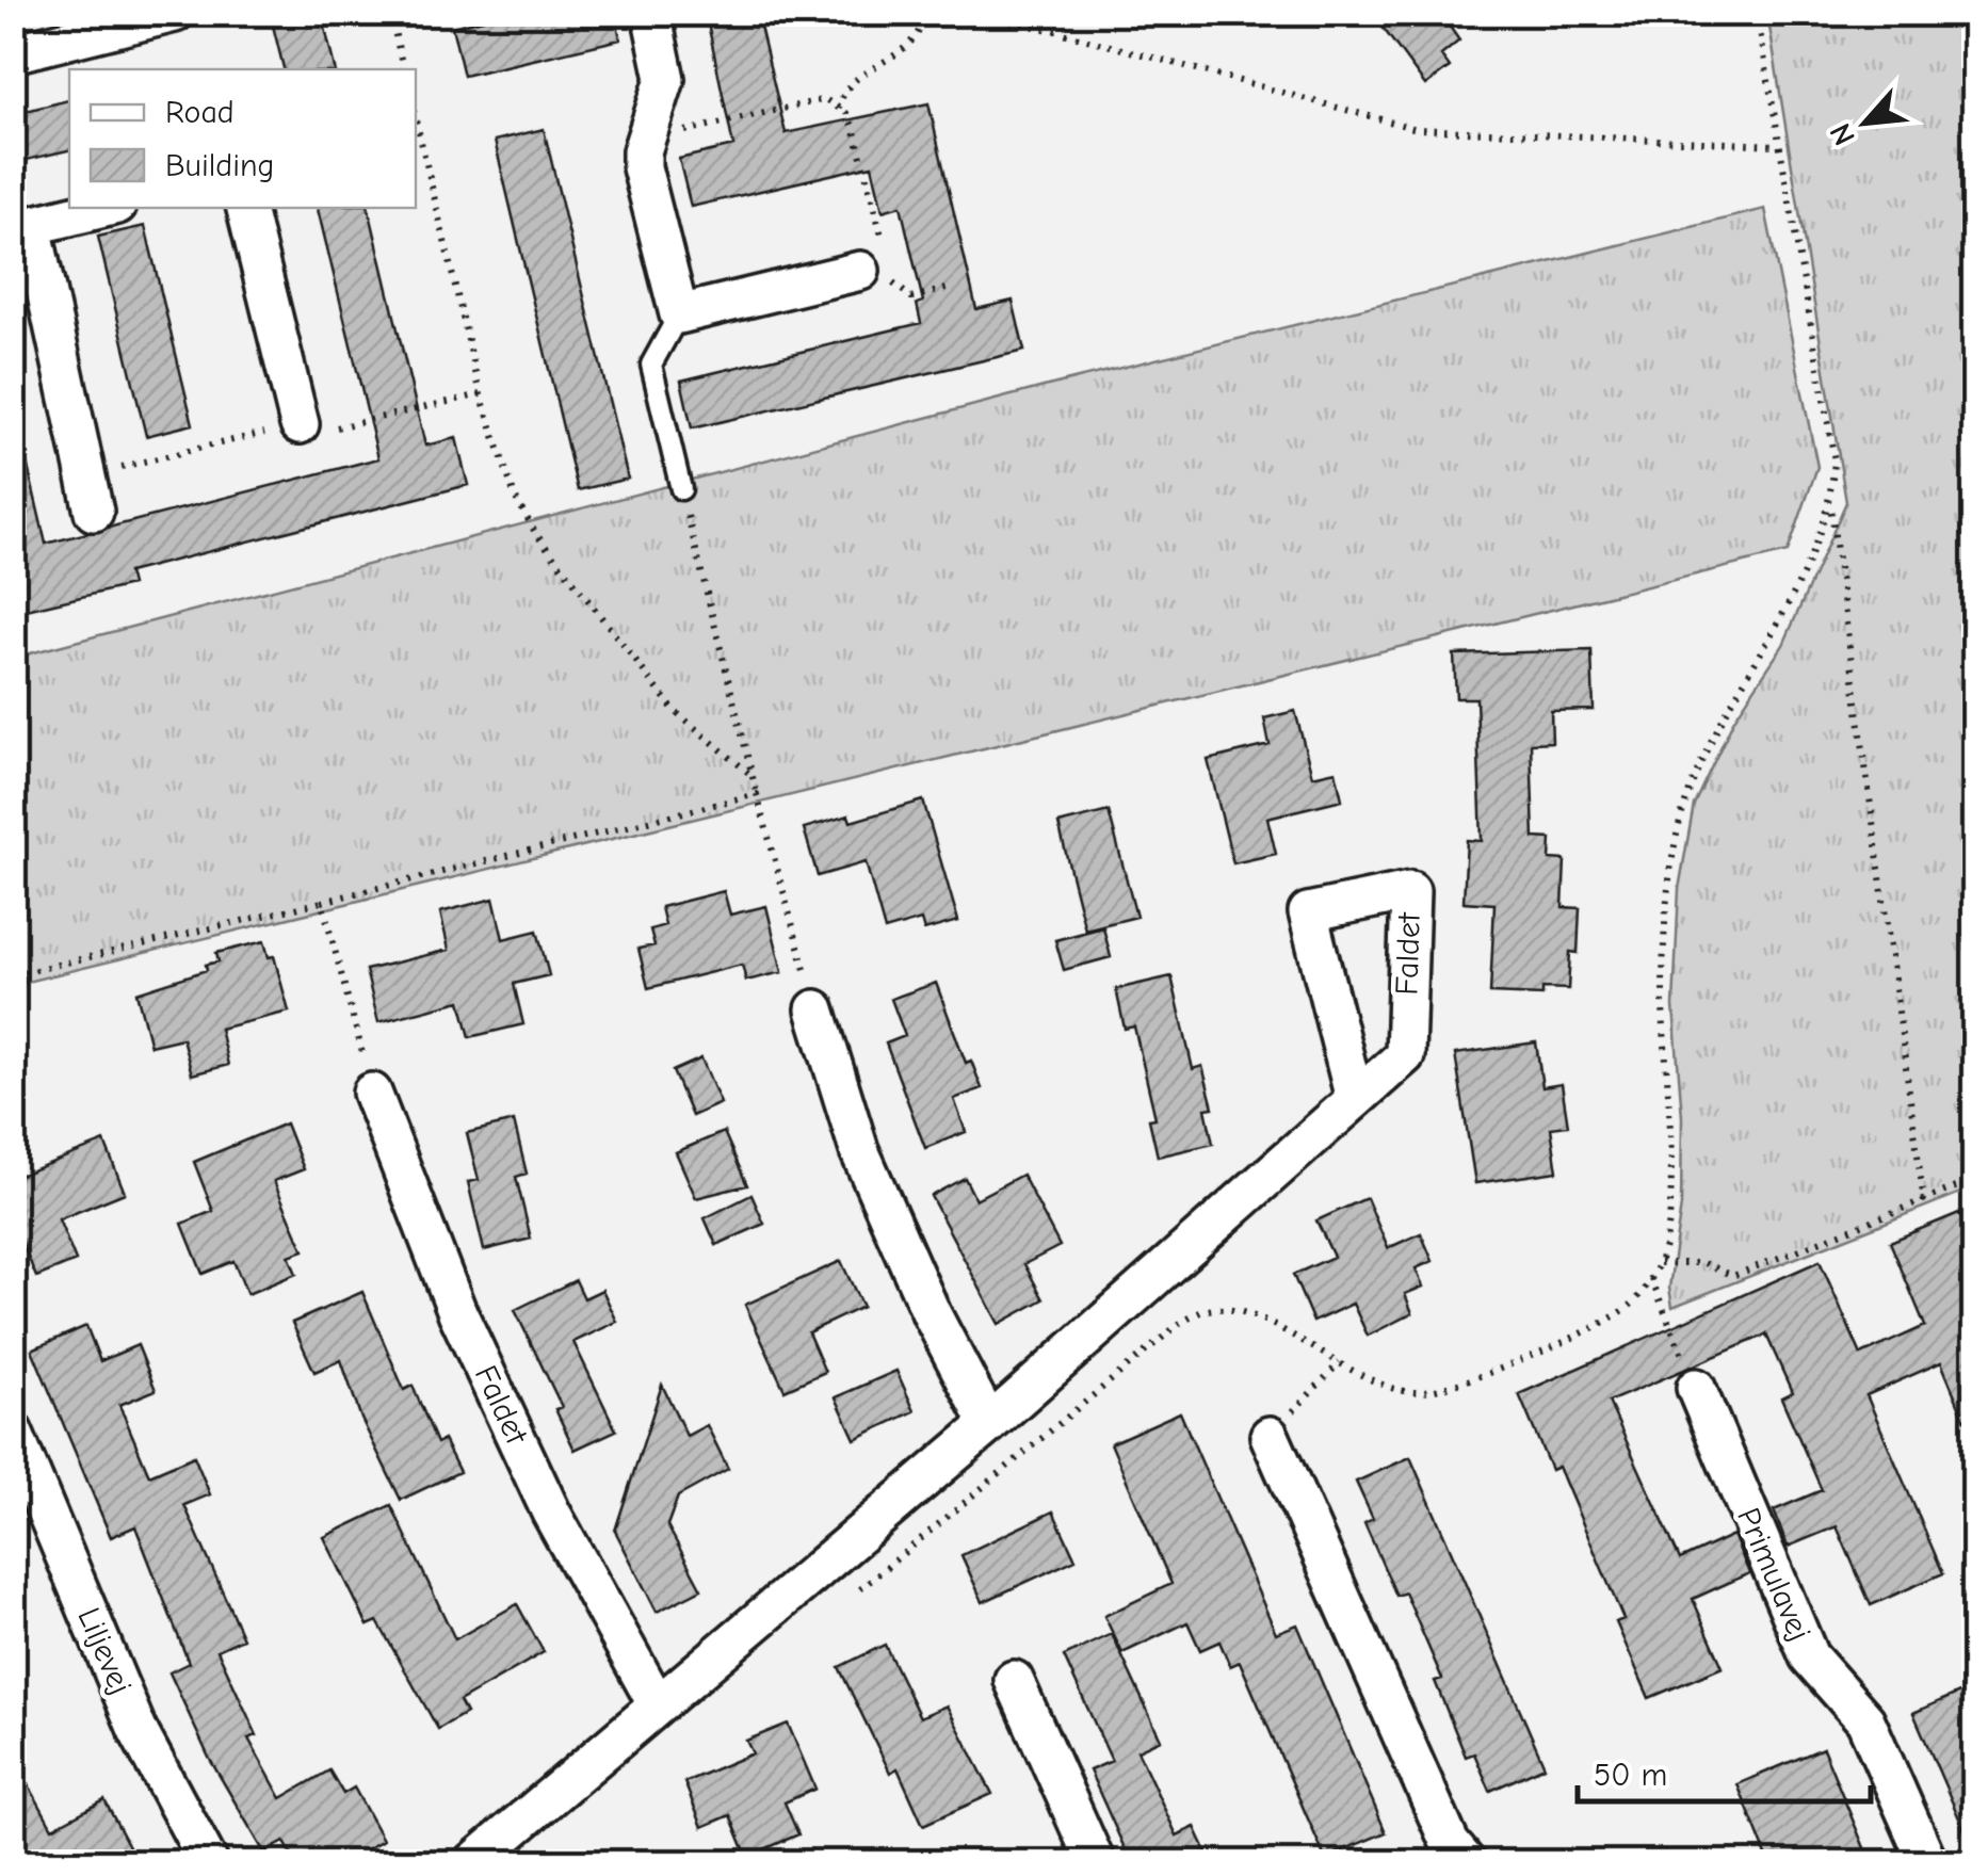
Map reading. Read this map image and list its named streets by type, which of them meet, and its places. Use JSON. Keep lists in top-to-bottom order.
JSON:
{
  "streets": {
    "street": ["Faldet", "Primulavej", "Liljevej"]
  },
  "legend": ["Road", "Building"],
  "scale_bar": "50 m",
  "north": "bottom left"
}
